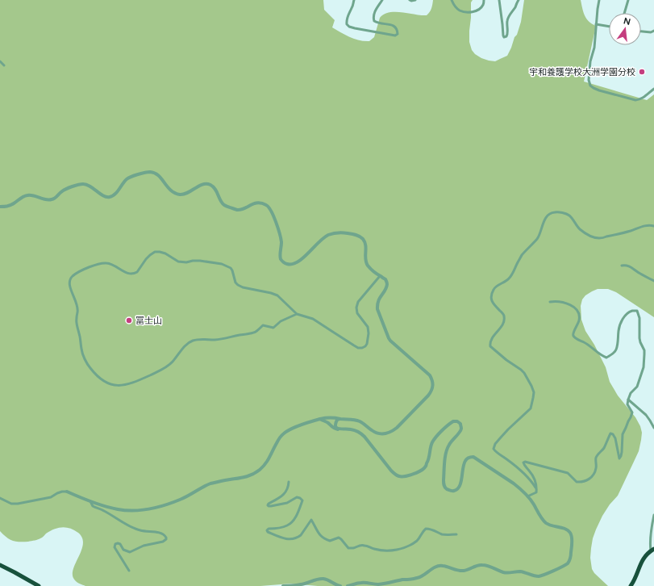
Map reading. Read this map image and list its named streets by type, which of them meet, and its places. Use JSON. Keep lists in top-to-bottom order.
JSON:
{
  "places": ["宇和養護学校大洲学園分校", "冨士山"],
  "north": "top"
}
